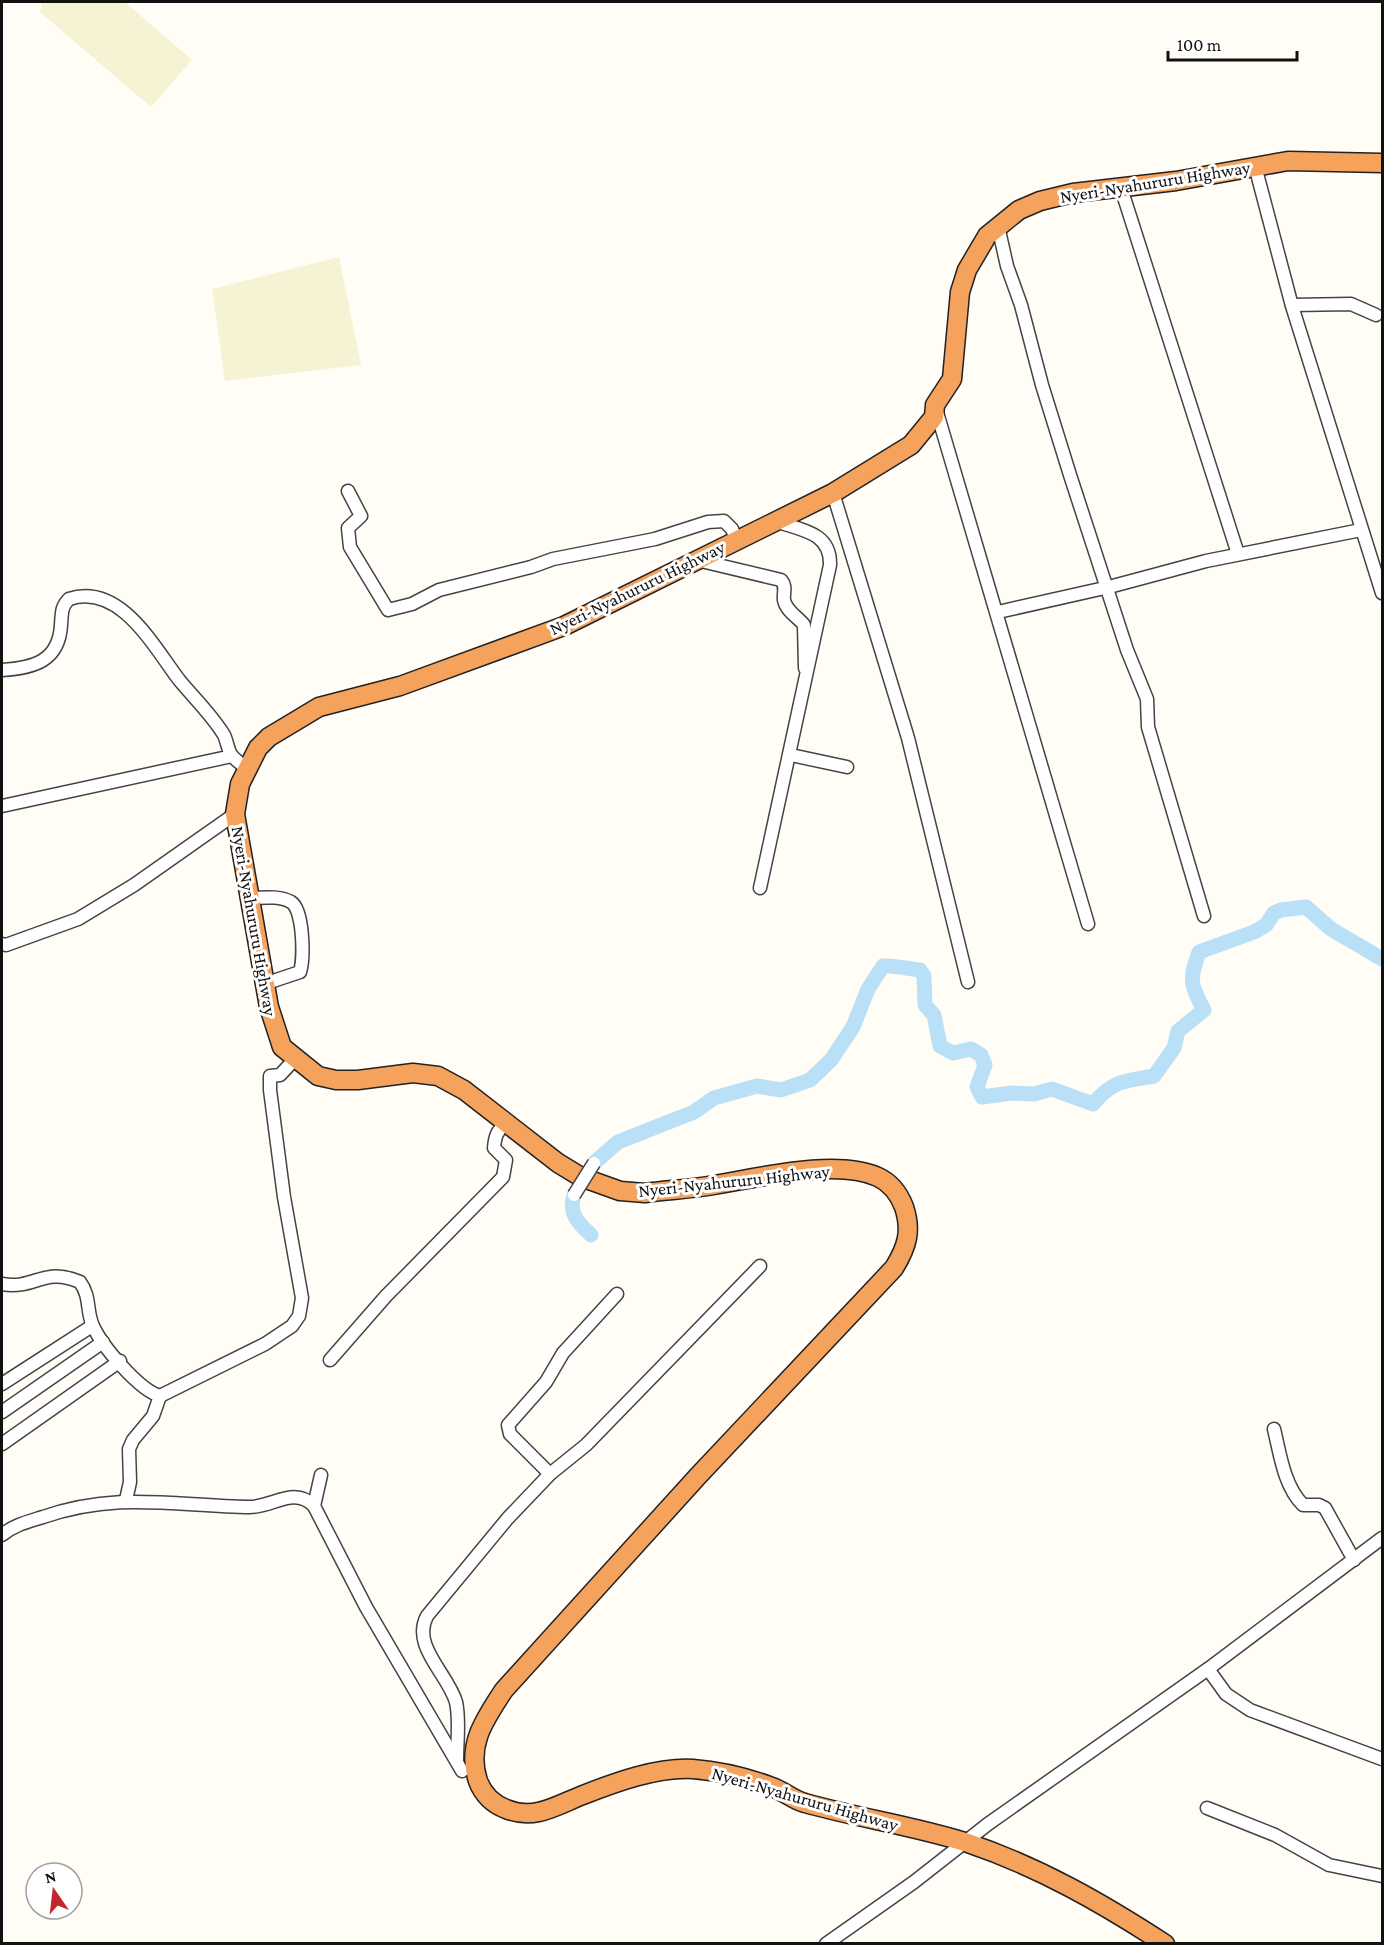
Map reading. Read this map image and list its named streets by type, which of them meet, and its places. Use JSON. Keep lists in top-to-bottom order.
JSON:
{
  "streets": {
    "highway": ["Nyeri-Nyahururu Highway"]
  },
  "scale_bar": "100 m",
  "north": "top"
}
